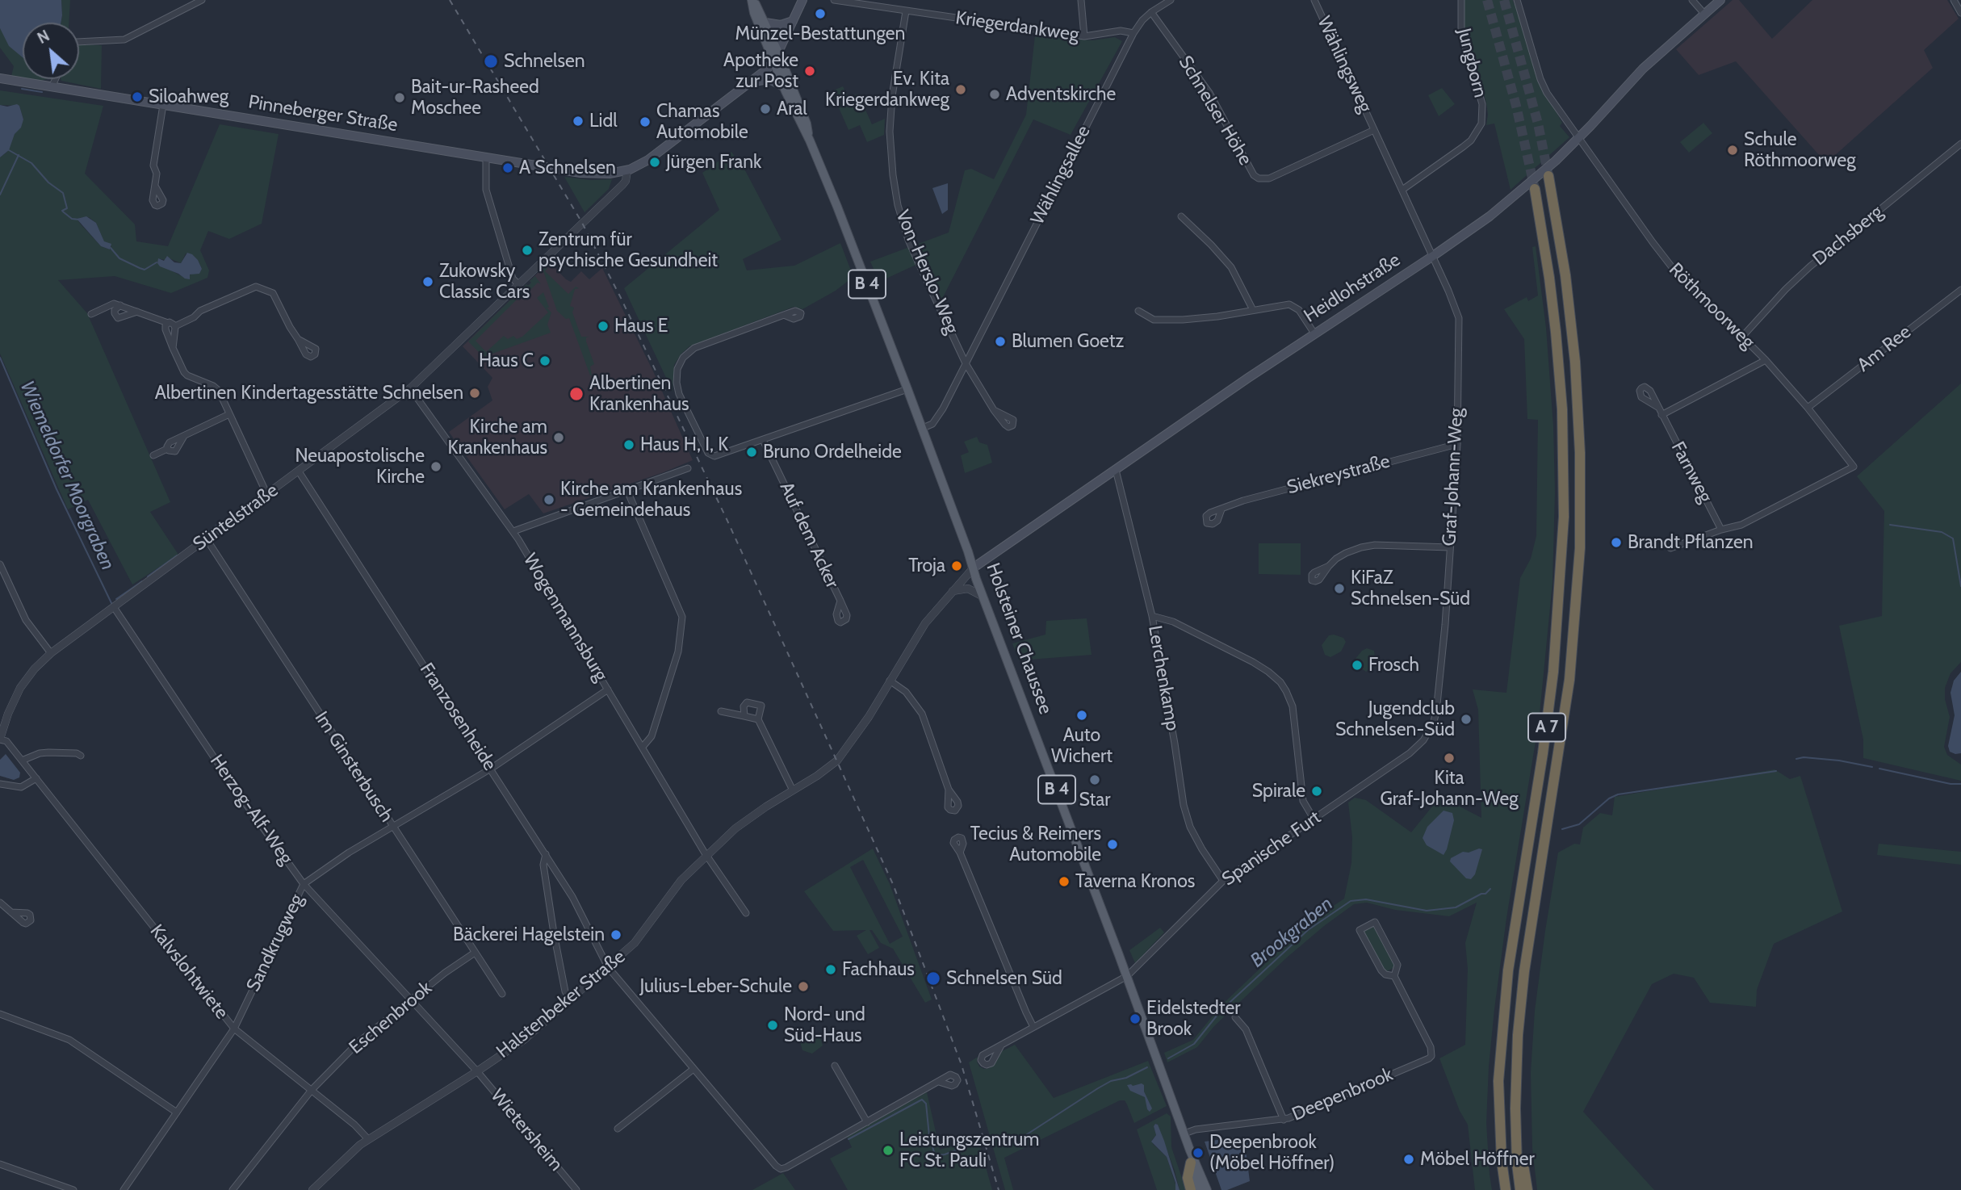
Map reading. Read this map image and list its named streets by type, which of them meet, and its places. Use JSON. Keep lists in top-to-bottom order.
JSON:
{
  "streets": {
    "highway": ["A 7"],
    "main road": [
      "Pinneberger Straße",
      "B 4",
      "Heidlohstraße",
      "Holsteiner Chaussee"
    ],
    "street": [
      "Kriegerdankweg",
      "Jungborn",
      "Wählingsweg",
      "Schnelser Höhe",
      "Wählingsallee",
      "Dachsberg",
      "Von-Herslo-Weg",
      "Röthmoorweg",
      "Am Ree",
      "Farnweg",
      "Siekreystraße",
      "Graf-Johann-Weg",
      "Süntelstraße",
      "Auf dem Acker",
      "Wogenmannsburg",
      "Lerchenkamp",
      "Franzosenheide",
      "Im Ginsterbusch",
      "Herzog-Alf-Weg",
      "Spanische Furt",
      "Sandkrugweg",
      "Kalvslohtwiete",
      "Halstenbeker Straße",
      "Eschenbrook",
      "Deepenbrook",
      "Wietersheim"
    ]
  },
  "crossings": [
    ["Kriegerdankweg", "Wählingsallee"],
    ["Kriegerdankweg", "Von-Herslo-Weg"],
    ["Jungborn", "Wählingsweg"],
    ["Wählingsweg", "Schnelser Höhe"],
    ["Wählingsweg", "Heidlohstraße"],
    ["Wählingsweg", "Graf-Johann-Weg"],
    ["Schnelser Höhe", "Wählingsallee"],
    ["Pinneberger Straße", "Süntelstraße"],
    ["Pinneberger Straße", "Holsteiner Chaussee"],
    ["Wählingsallee", "Von-Herslo-Weg"],
    ["Wählingsallee", "Holsteiner Chaussee"],
    ["Dachsberg", "Röthmoorweg"],
    ["Heidlohstraße", "Röthmoorweg"],
    ["Heidlohstraße", "Graf-Johann-Weg"],
    ["Heidlohstraße", "Holsteiner Chaussee"],
    ["Heidlohstraße", "Lerchenkamp"],
    ["Heidlohstraße", "Halstenbeker Straße"],
    ["Röthmoorweg", "Am Ree"],
    ["Röthmoorweg", "Farnweg"],
    ["Siekreystraße", "Graf-Johann-Weg"],
    ["Graf-Johann-Weg", "Spanische Furt"],
    ["Süntelstraße", "Wogenmannsburg"],
    ["Süntelstraße", "Franzosenheide"],
    ["Süntelstraße", "Im Ginsterbusch"],
    ["Süntelstraße", "Herzog-Alf-Weg"],
    ["Süntelstraße", "Kalvslohtwiete"],
    ["Wogenmannsburg", "Sandkrugweg"],
    ["Wogenmannsburg", "Halstenbeker Straße"],
    ["Holsteiner Chaussee", "Spanische Furt"],
    ["Holsteiner Chaussee", "Halstenbeker Straße"],
    ["Holsteiner Chaussee", "Deepenbrook"],
    ["Lerchenkamp", "Spanische Furt"],
    ["Franzosenheide", "Sandkrugweg"],
    ["Franzosenheide", "Halstenbeker Straße"],
    ["Im Ginsterbusch", "Sandkrugweg"],
    ["Im Ginsterbusch", "Eschenbrook"],
    ["Herzog-Alf-Weg", "Sandkrugweg"],
    ["Herzog-Alf-Weg", "Halstenbeker Straße"],
    ["Herzog-Alf-Weg", "Eschenbrook"],
    ["Herzog-Alf-Weg", "Wietersheim"],
    ["Sandkrugweg", "Kalvslohtwiete"],
    ["Kalvslohtwiete", "Halstenbeker Straße"],
    ["Kalvslohtwiete", "Eschenbrook"],
    ["Halstenbeker Straße", "Wietersheim"]
  ],
  "water": ["Wiemeldorfer Moorgraben", "Brookgraben"],
  "places": [
    "Münzel-Bestattungen",
    "Schnelsen",
    "Apotheke zur Post",
    "Ev. Kita Kriegerdankweg",
    "Adventskirche",
    "Siloahweg",
    "Bait-ur-Rasheed Moschee",
    "Aral",
    "Lidl",
    "Chamas Automobile",
    "Schule Röthmoorweg",
    "Jürgen Frank",
    "A Schnelsen",
    "Zentrum für psychische Gesundheit",
    "Zukowsky Classic Cars",
    "Haus E",
    "Blumen Goetz",
    "Haus C",
    "Albertinen Kindertagesstätte Schnelsen",
    "Albertinen Krankenhaus",
    "Kirche am Krankenhaus",
    "Haus H, I, K",
    "Bruno Ordelheide",
    "Neuapostolische Kirche",
    "Kirche am Krankenhaus - Gemeindehaus",
    "Brandt Pflanzen",
    "Troja",
    "KiFaZ Schnelsen-Süd",
    "Frosch",
    "Auto Wichert",
    "Jugendclub Schnelsen-Süd",
    "Kita Graf-Johann-Weg",
    "Star",
    "Spirale",
    "Tecius & Reimers Automobile",
    "Taverna Kronos",
    "Bäckerei Hagelstein",
    "Fachhaus",
    "Schnelsen Süd",
    "Julius-Leber-Schule",
    "Eidelstedter Brook",
    "Nord- und Süd-Haus",
    "Leistungszentrum FC St. Pauli",
    "Deepenbrook (Möbel Höffner)",
    "Möbel Höffner"
  ],
  "north": "top left"
}
